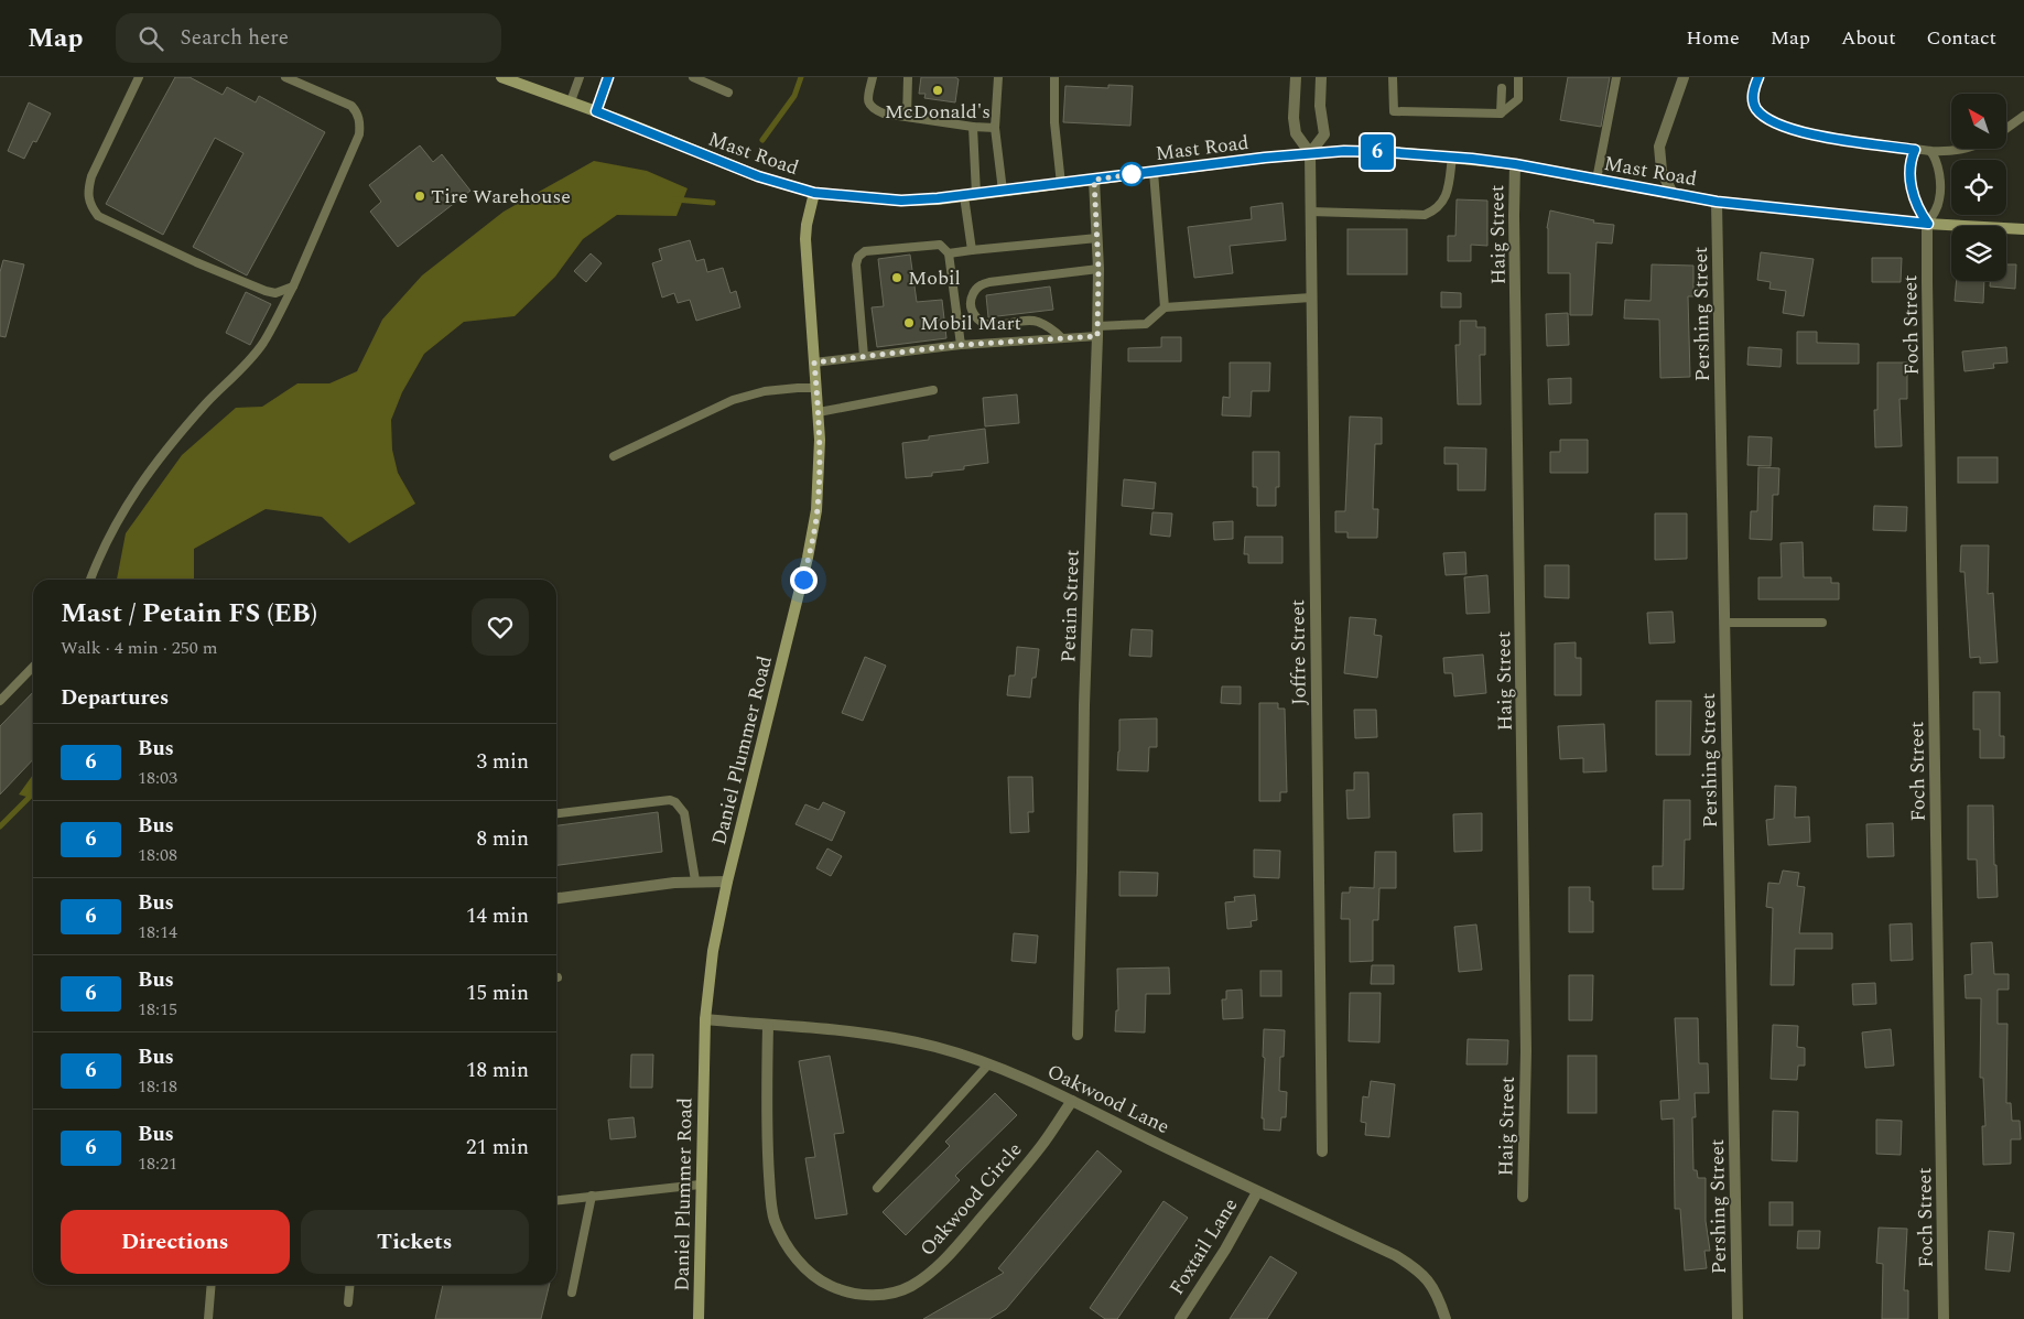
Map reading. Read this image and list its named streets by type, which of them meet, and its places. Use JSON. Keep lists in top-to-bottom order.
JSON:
{
  "streets": {
    "main road": ["Mast Road", "Daniel Plummer Road"],
    "street": [
      "Haig Street",
      "Pershing Street",
      "Foch Street",
      "Petain Street",
      "Joffre Street",
      "Oakwood Lane",
      "Oakwood Circle",
      "Foxtail Lane"
    ]
  },
  "crossings": [
    ["Mast Road", "Haig Street"],
    ["Mast Road", "Pershing Street"],
    ["Mast Road", "Foch Street"],
    ["Mast Road", "Petain Street"],
    ["Mast Road", "Joffre Street"],
    ["Mast Road", "Daniel Plummer Road"],
    ["Daniel Plummer Road", "Oakwood Lane"],
    ["Oakwood Lane", "Oakwood Circle"],
    ["Oakwood Lane", "Foxtail Lane"]
  ],
  "places": [
    "McDonald's",
    "Tire Warehouse",
    "Mobil",
    "Mobil Mart"
  ],
  "lines": ["bus line 6"],
  "north": "top left",
  "page": {
    "header": "Map",
    "search": "Search here",
    "nav": [
      "Home",
      "Map",
      "About",
      "Contact"
    ],
    "on_map": "6",
    "heading": [
      ["Mast / Petain FS (EB)", "Walk · 4 min · 250 m"],
      "Departures"
    ],
    "list": [
      {
        "mark": "6",
        "name": "Bus",
        "note": "18:03",
        "value": "3 min"
      },
      {
        "mark": "6",
        "name": "Bus",
        "note": "18:08",
        "value": "8 min"
      },
      {
        "mark": "6",
        "name": "Bus",
        "note": "18:14",
        "value": "14 min"
      },
      {
        "mark": "6",
        "name": "Bus",
        "note": "18:15",
        "value": "15 min"
      },
      {
        "mark": "6",
        "name": "Bus",
        "note": "18:18",
        "value": "18 min"
      },
      {
        "mark": "6",
        "name": "Bus",
        "note": "18:21",
        "value": "21 min"
      }
    ],
    "buttons": ["Directions", "Tickets"]
  }
}
